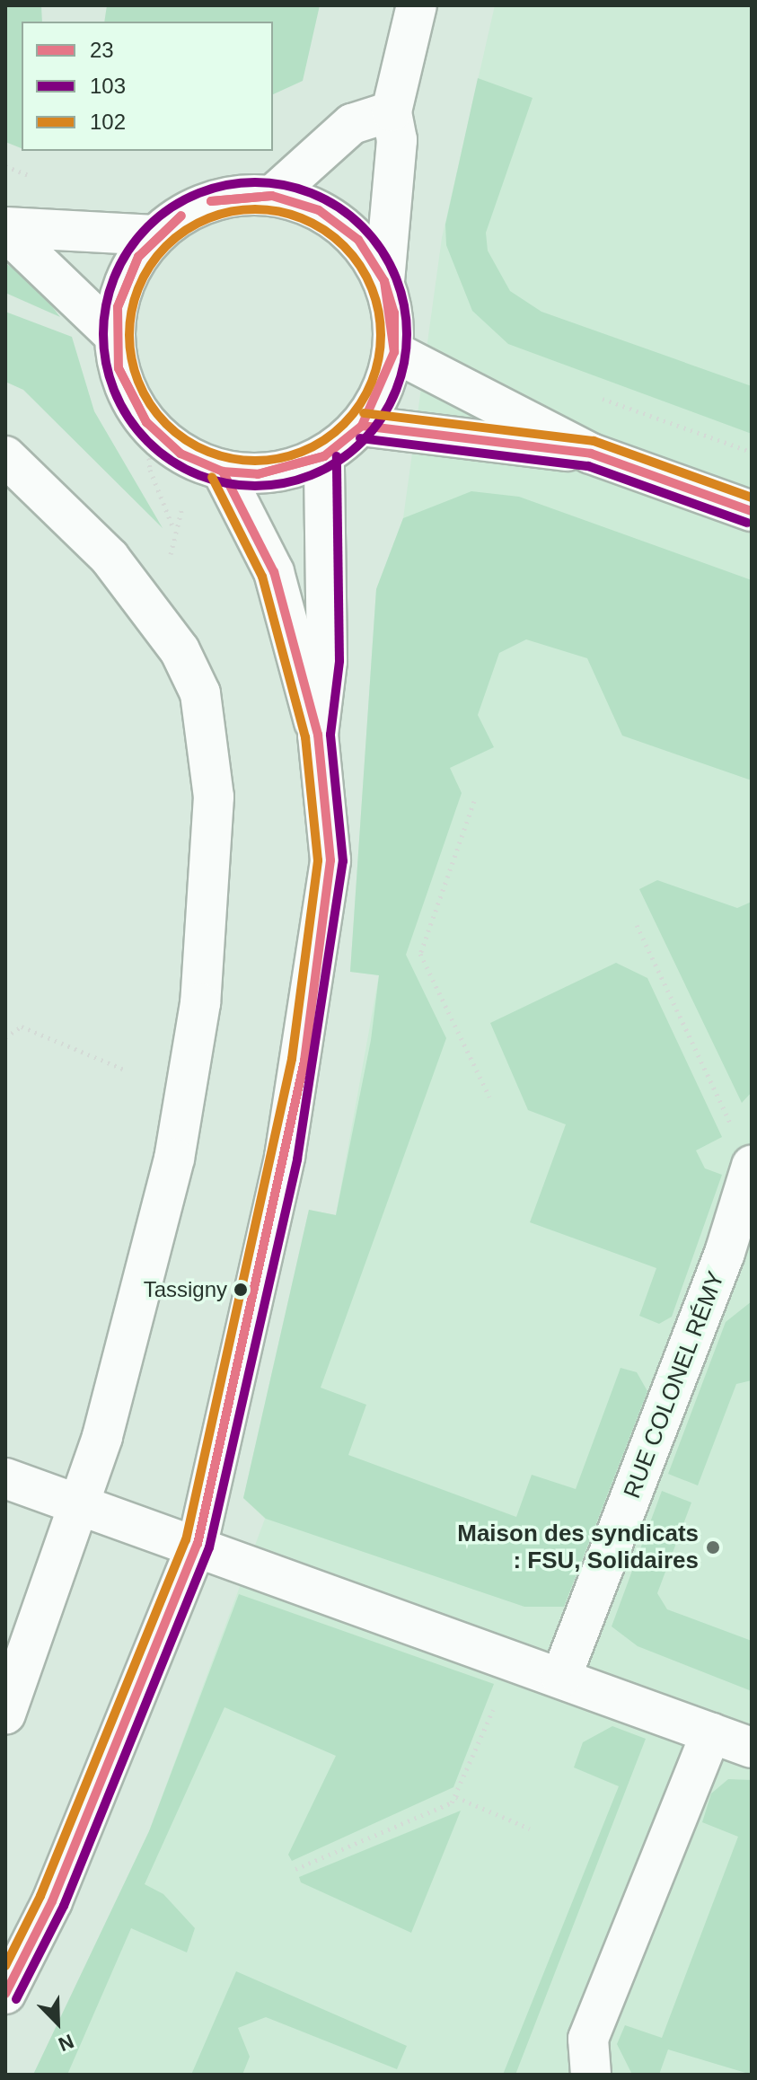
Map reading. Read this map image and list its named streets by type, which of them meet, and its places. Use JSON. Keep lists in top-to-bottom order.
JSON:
{
  "streets": {
    "street": ["RUE COLONEL RÉMY"]
  },
  "places": ["Tassigny", "Maison des syndicats : FSU, Solidaires"],
  "lines": ["transit line 103", "transit line 23", "transit line 102"],
  "legend": ["23", "103", "102"],
  "north": "bottom right"
}
